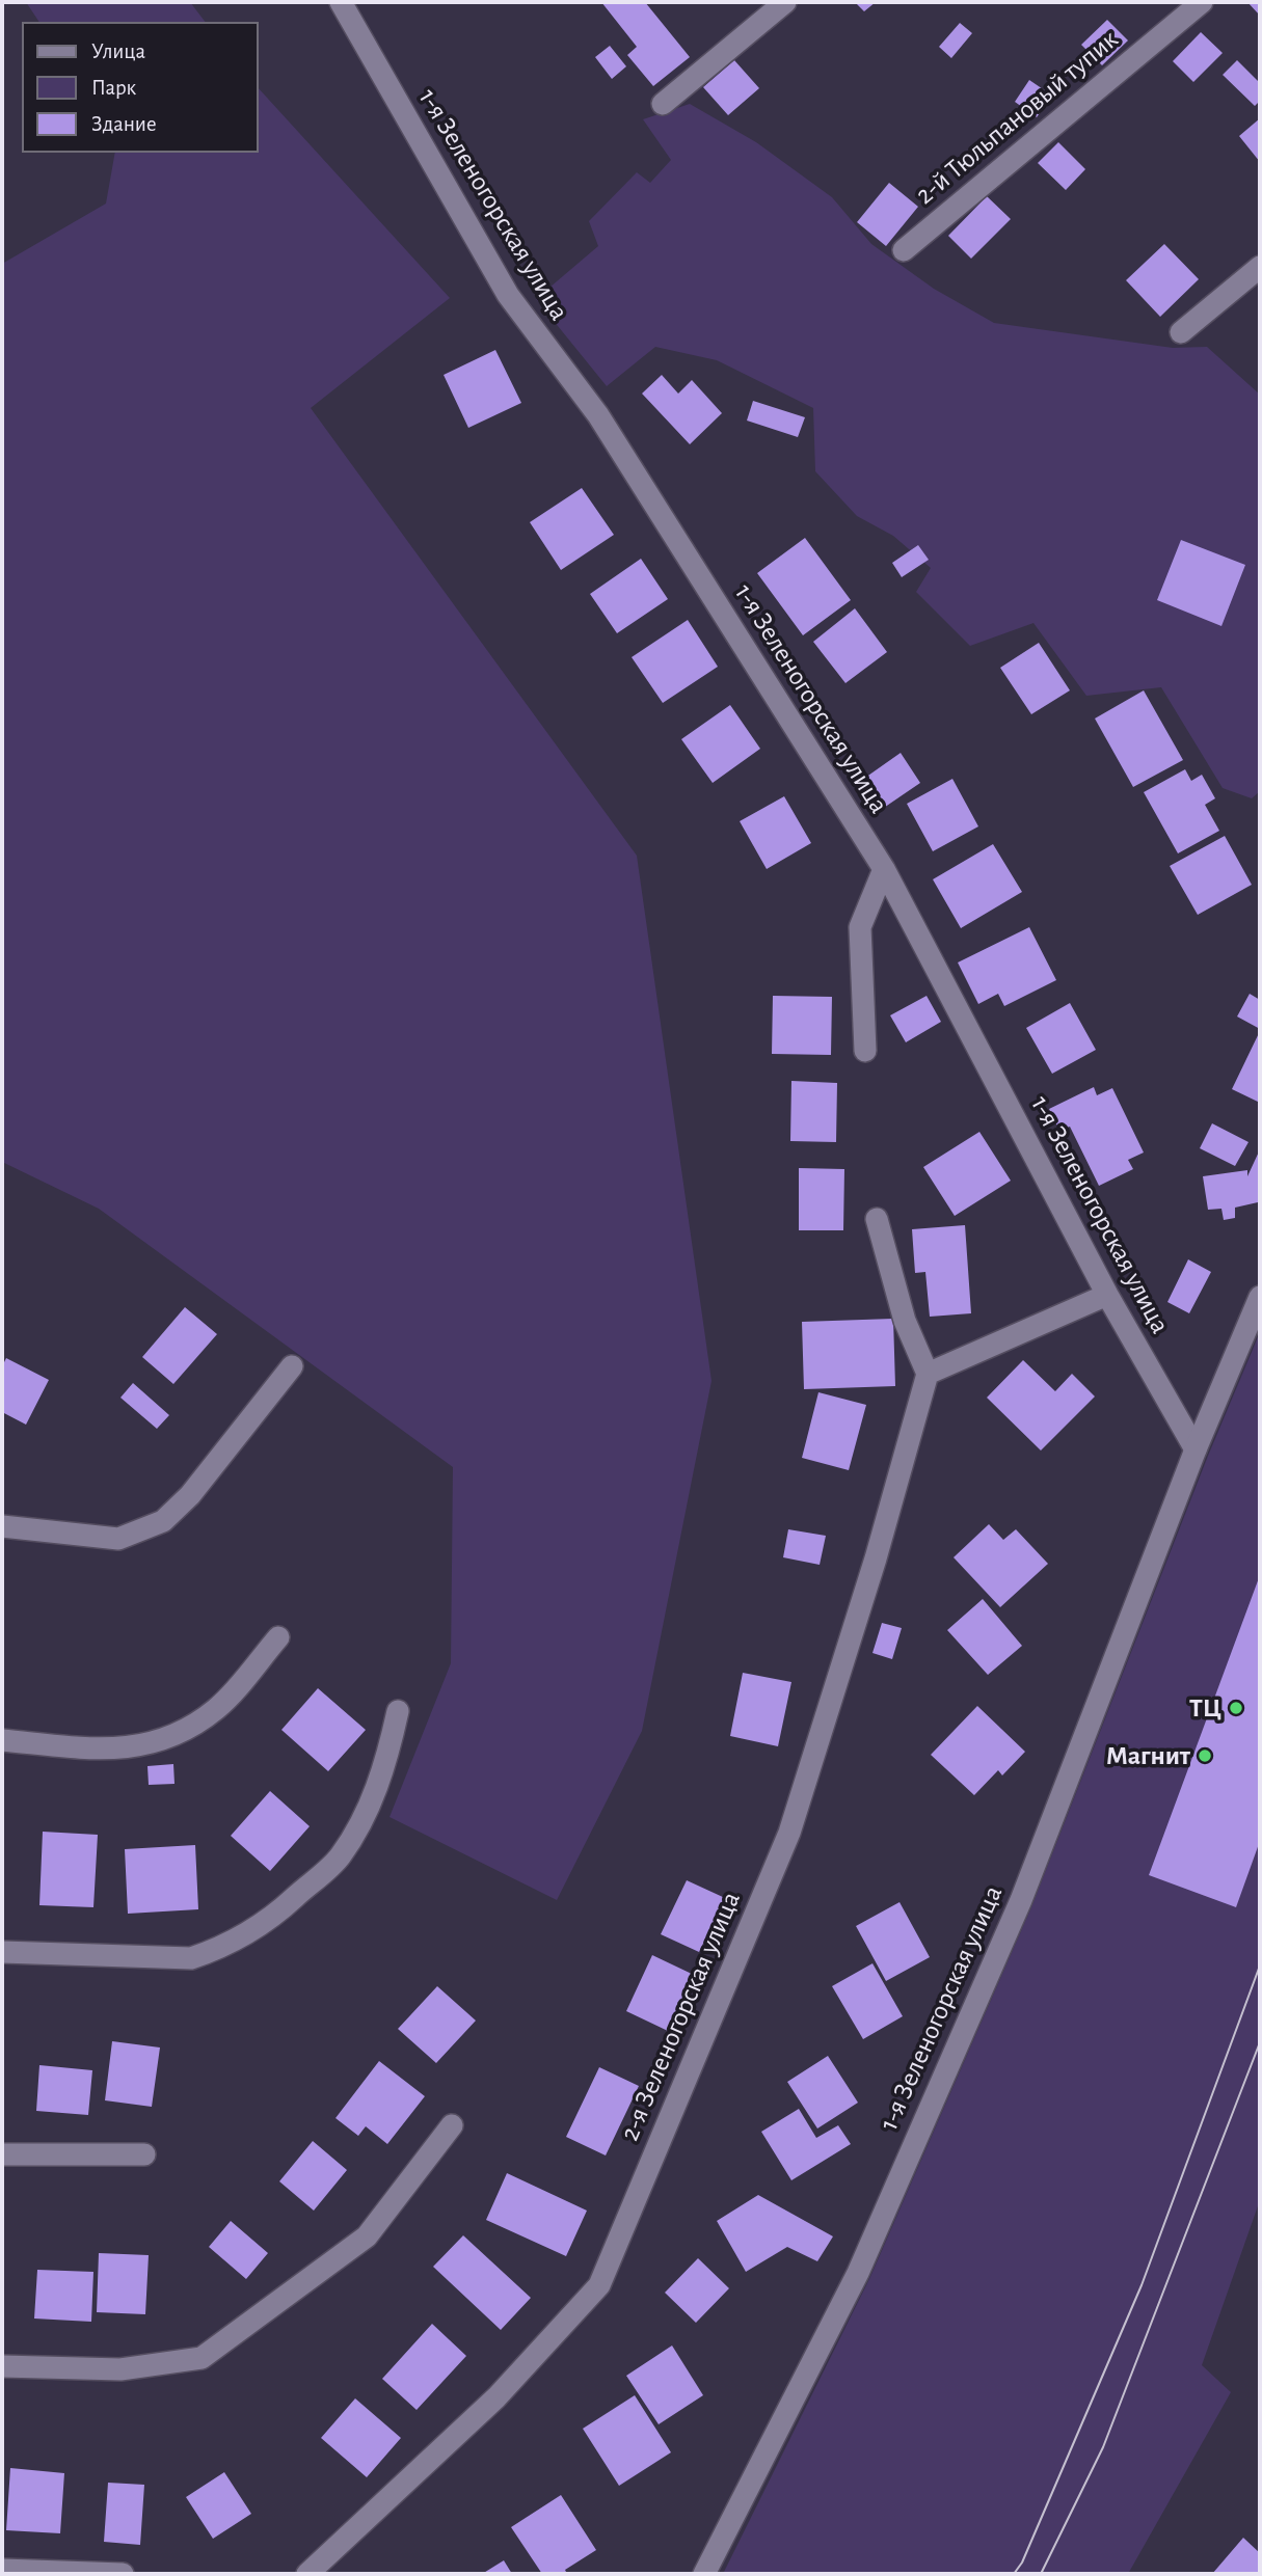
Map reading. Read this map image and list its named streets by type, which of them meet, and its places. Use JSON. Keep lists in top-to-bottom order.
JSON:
{
  "streets": {
    "street": ["2-й Тюльпановый тупик", "1-я Зеленогорская улица", "2-я Зеленогорская улица"]
  },
  "places": ["ТЦ", "Магнит"],
  "legend": ["Улица", "Парк", "Здание"]
}
